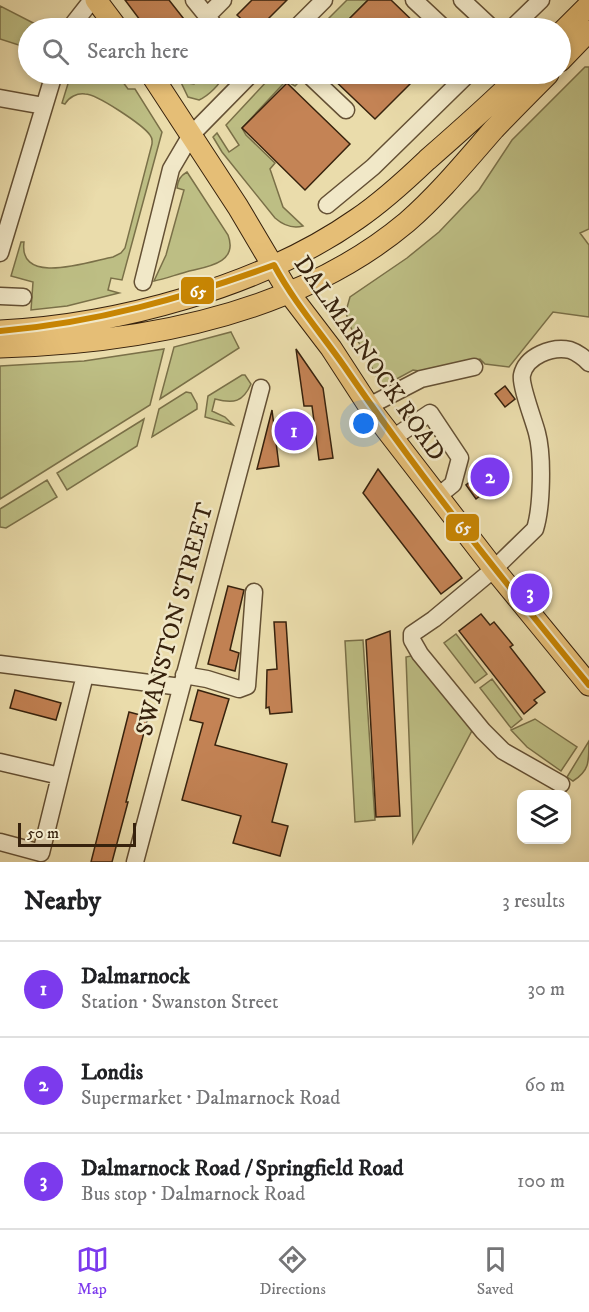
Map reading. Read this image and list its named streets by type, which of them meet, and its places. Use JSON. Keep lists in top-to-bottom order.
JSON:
{
  "streets": {
    "main road": ["DALMARNOCK ROAD"],
    "street": ["SWANSTON STREET"]
  },
  "lines": ["transit line 65"],
  "scale_bar": "50 m",
  "page": {
    "search": "Search here",
    "pins": ["1", "2", "3"],
    "scale": "50 m",
    "heading": ["Nearby", "3 results"],
    "list": [
      {
        "mark": "1",
        "name": "Dalmarnock",
        "note": "Station · Swanston Street",
        "value": "30 m"
      },
      {
        "mark": "2",
        "name": "Londis",
        "note": "Supermarket · Dalmarnock Road",
        "value": "60 m"
      },
      {
        "mark": "3",
        "name": "Dalmarnock Road / Springfield Road",
        "note": "Bus stop · Dalmarnock Road",
        "value": "100 m"
      }
    ],
    "nav": ["Map", "Directions", "Saved"]
  }
}
